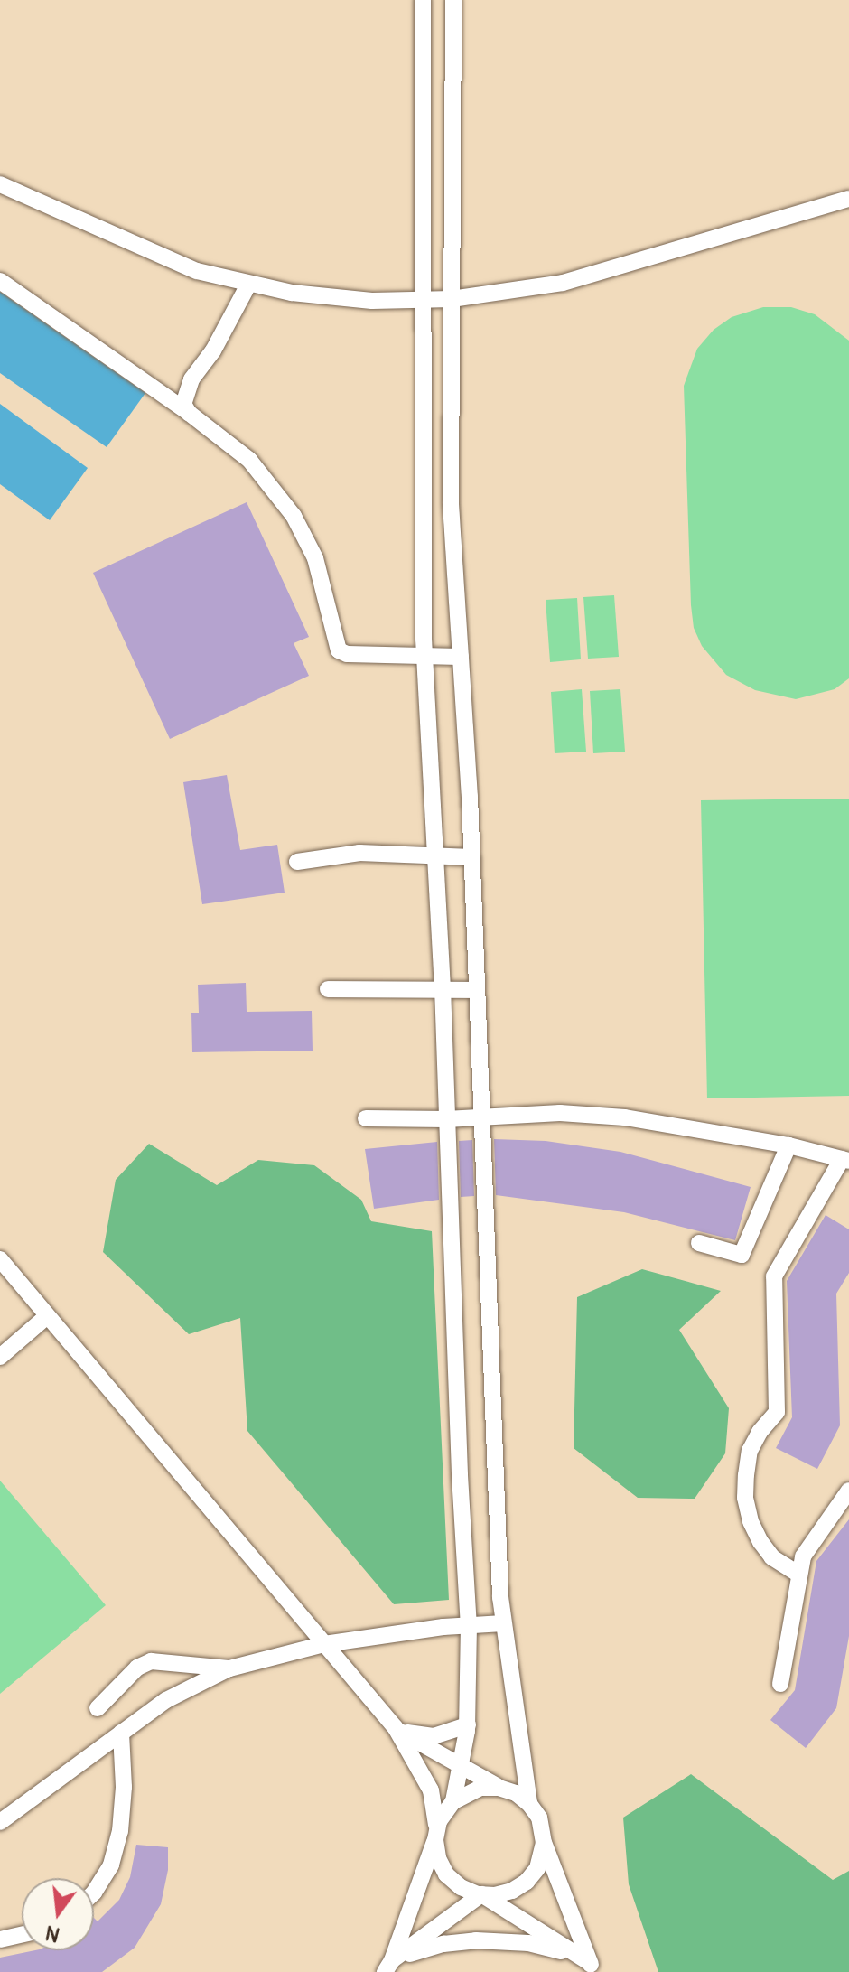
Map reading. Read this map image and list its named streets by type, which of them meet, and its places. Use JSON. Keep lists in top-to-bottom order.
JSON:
{
  "north": "bottom"
}
